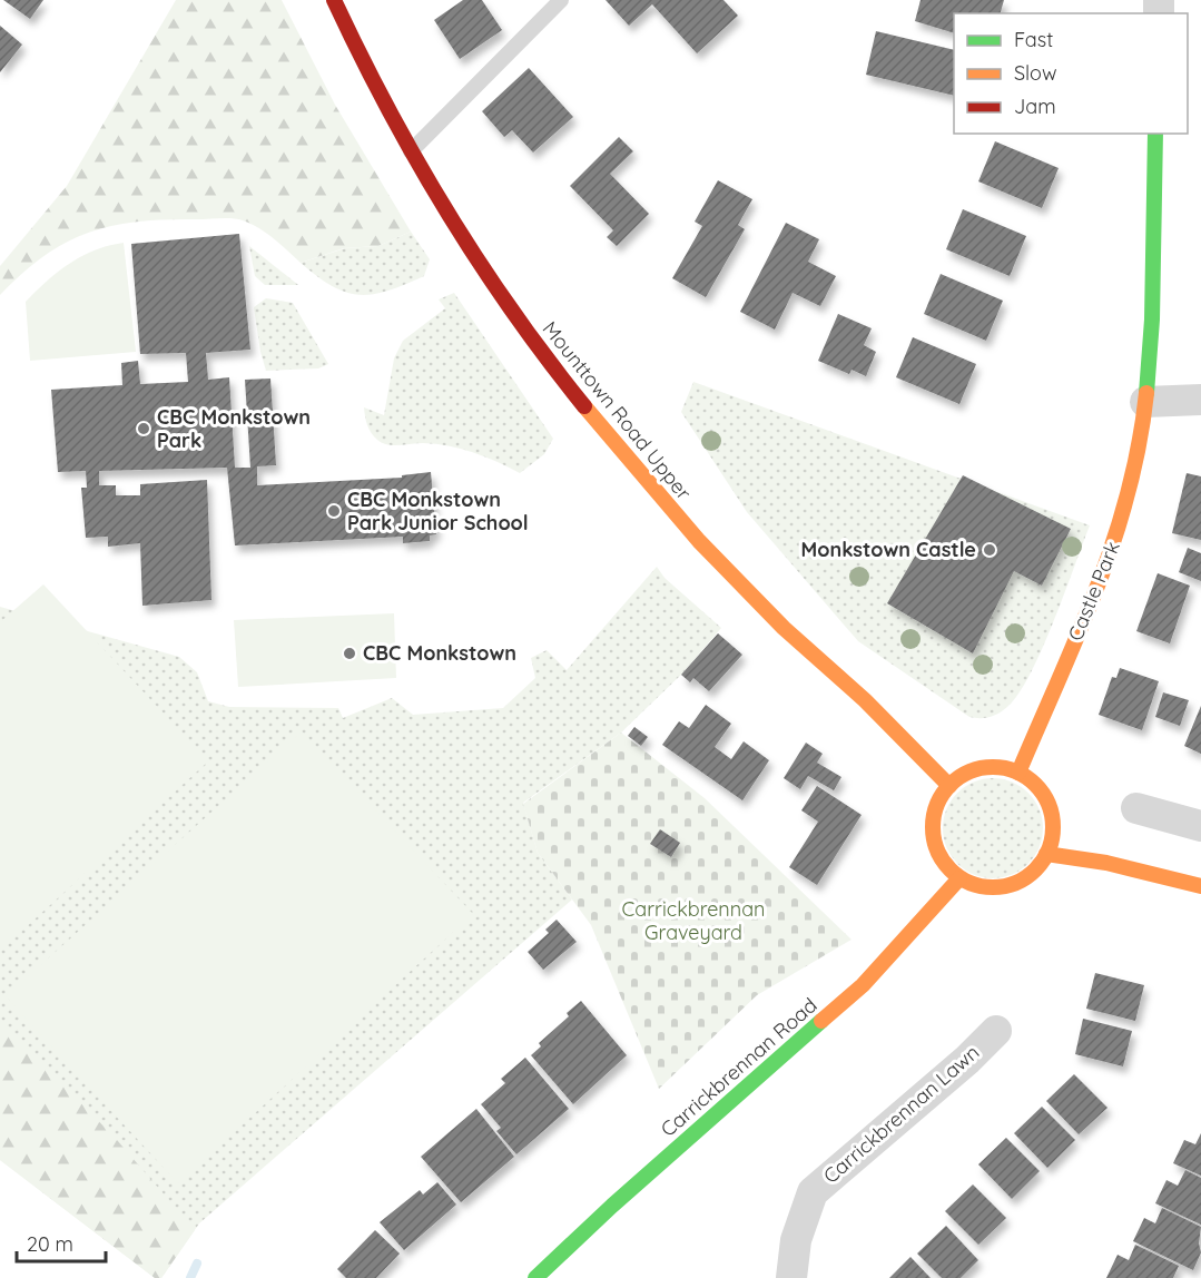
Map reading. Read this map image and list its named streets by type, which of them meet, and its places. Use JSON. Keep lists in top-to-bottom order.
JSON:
{
  "streets": {
    "main road": ["Mounttown Road Upper", "Castle Park", "Carrickbrennan Road"],
    "street": ["Carrickbrennan Lawn"]
  },
  "crossings": [
    ["Mounttown Road Upper", "Castle Park"],
    ["Mounttown Road Upper", "Carrickbrennan Road"],
    ["Castle Park", "Carrickbrennan Road"]
  ],
  "parks": ["Carrickbrennan Graveyard"],
  "places": [
    "CBC Monkstown Park",
    "CBC Monkstown Park Junior School",
    "Monkstown Castle",
    "CBC Monkstown"
  ],
  "legend": ["Fast", "Slow", "Jam"],
  "scale_bar": "20 m"
}
